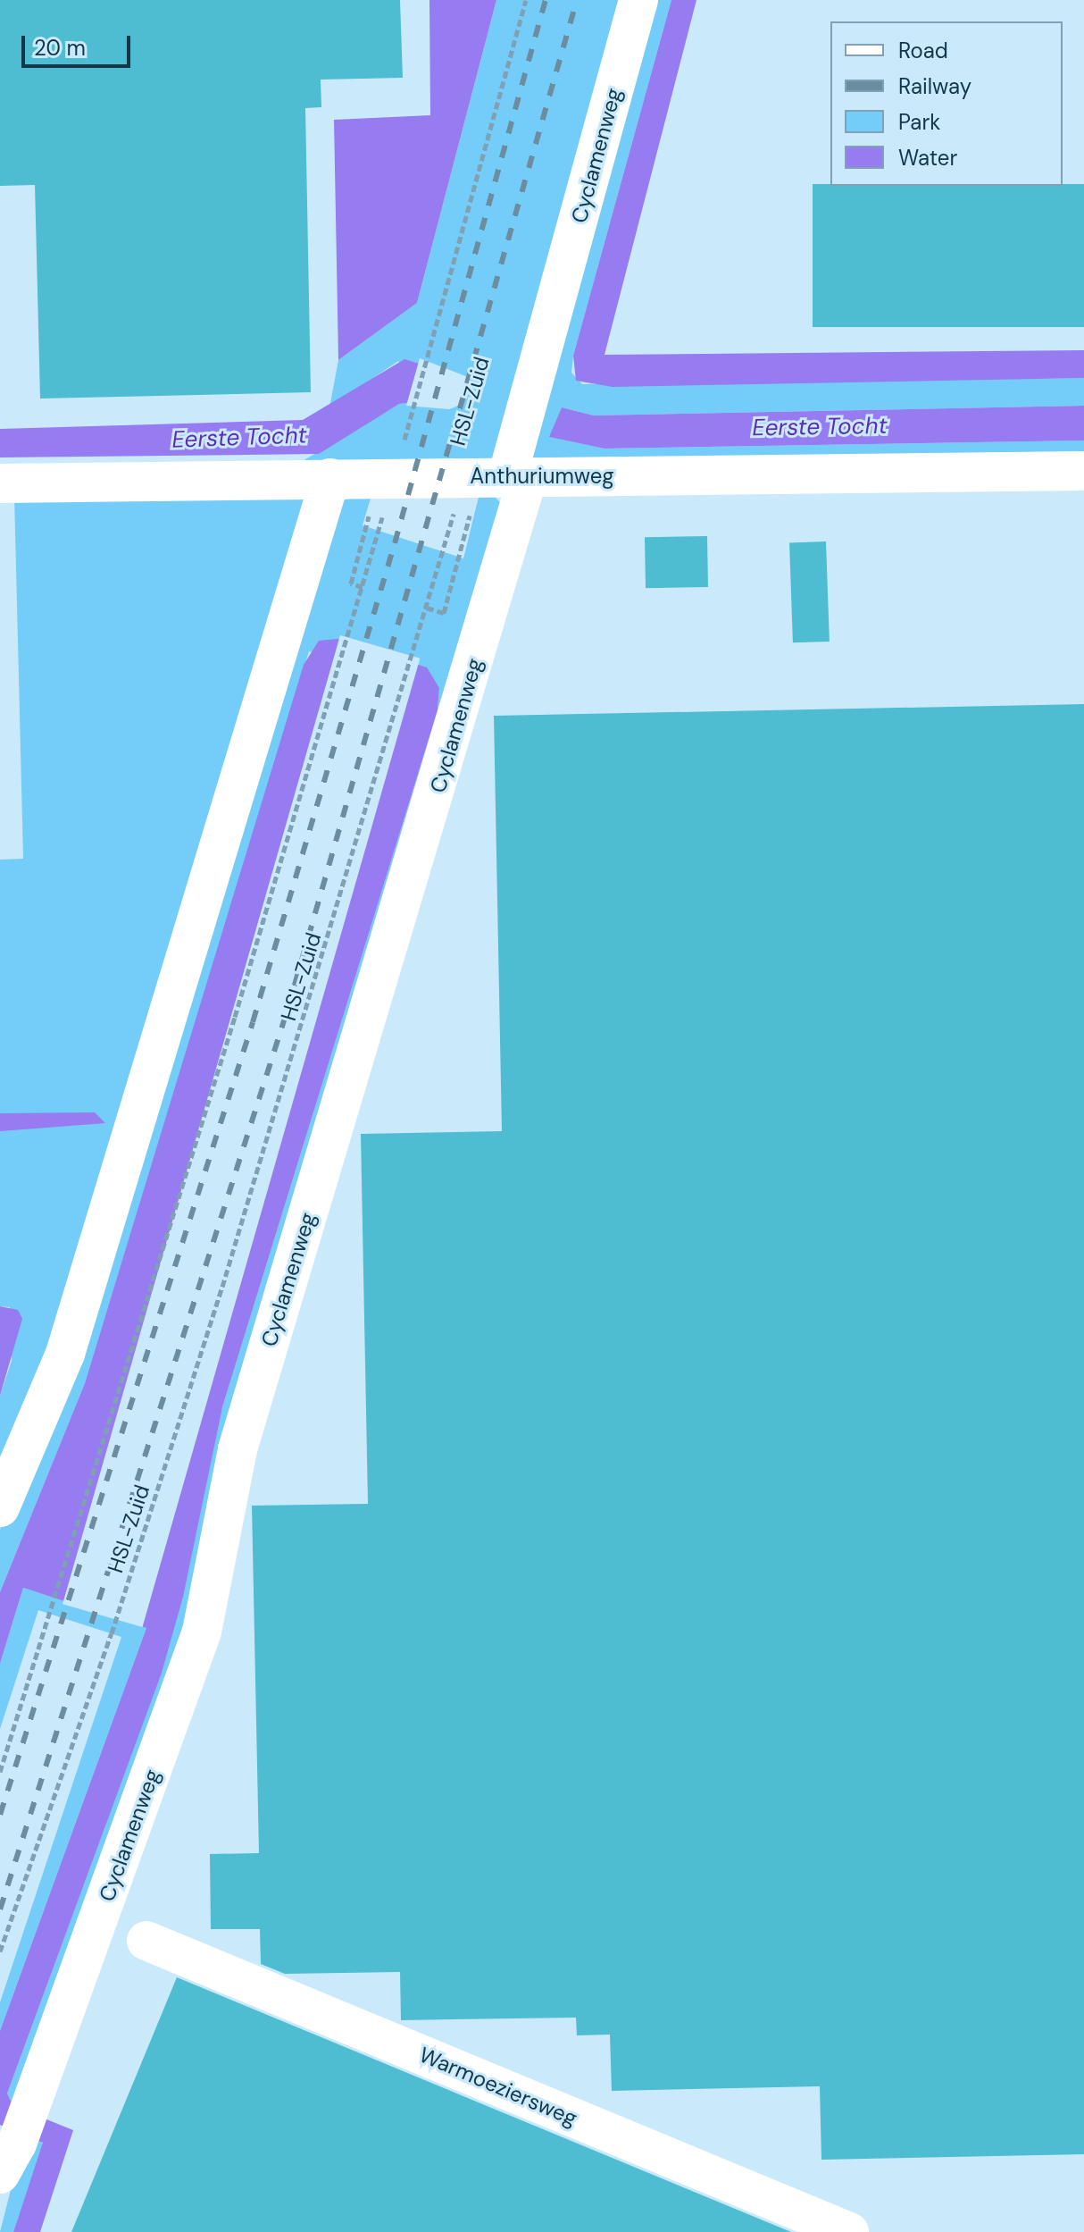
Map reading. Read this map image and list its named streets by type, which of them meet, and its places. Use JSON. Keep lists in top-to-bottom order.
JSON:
{
  "streets": {
    "street": ["Cyclamenweg", "Anthuriumweg", "Warmoeziersweg"],
    "path": ["HSL-Zuid"]
  },
  "crossings": [
    ["Cyclamenweg", "Anthuriumweg"]
  ],
  "water": ["Eerste Tocht"],
  "legend": [
    "Road",
    "Railway",
    "Park",
    "Water"
  ],
  "scale_bar": "20 m"
}
